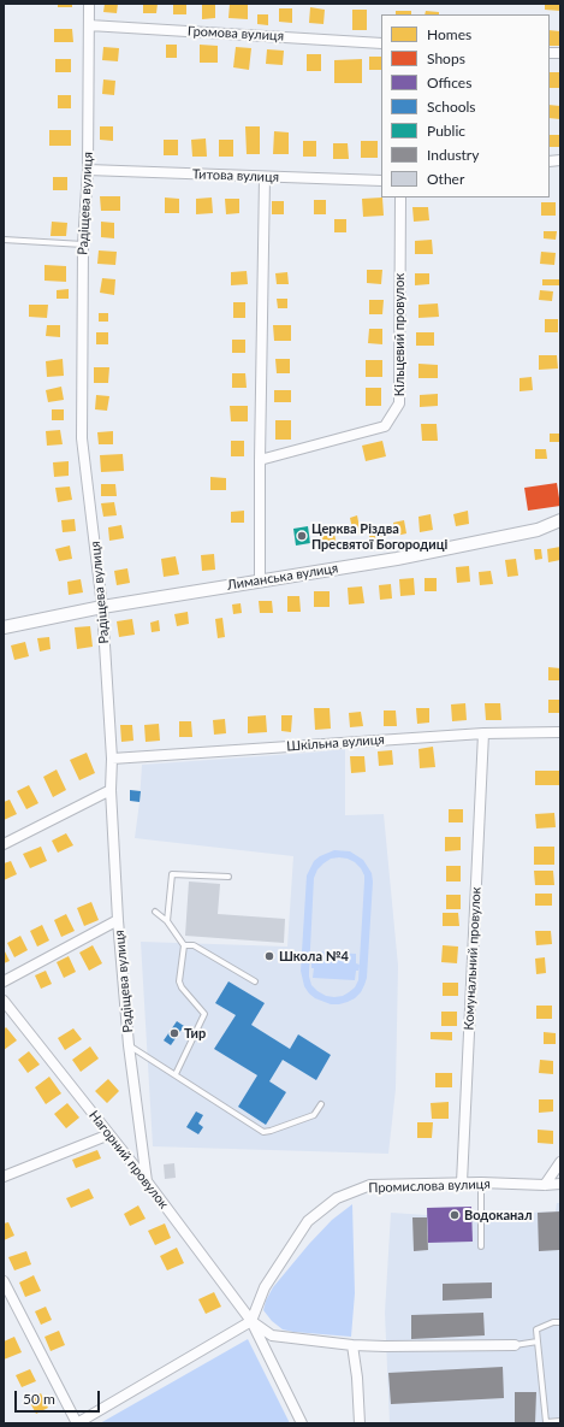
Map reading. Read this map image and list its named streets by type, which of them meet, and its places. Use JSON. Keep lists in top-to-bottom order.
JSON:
{
  "streets": {
    "street": [
      "Громова вулиця",
      "Титова вулиця",
      "Радіщева вулиця",
      "Кільцевий провулок",
      "Лиманська вулиця",
      "Шкільна вулиця",
      "Комунальний провулок",
      "Нагорний провулок",
      "Промислова вулиця"
    ]
  },
  "crossings": [
    ["Громова вулиця", "Радіщева вулиця"],
    ["Титова вулиця", "Радіщева вулиця"],
    ["Радіщева вулиця", "Лиманська вулиця"],
    ["Радіщева вулиця", "Шкільна вулиця"],
    ["Радіщева вулиця", "Нагорний провулок"],
    ["Шкільна вулиця", "Комунальний провулок"],
    ["Комунальний провулок", "Промислова вулиця"],
    ["Нагорний провулок", "Промислова вулиця"]
  ],
  "places": [
    "Церква Різдва Пресвятої Богородиці",
    "Школа №4",
    "Тир",
    "Водоканал"
  ],
  "legend": [
    "Homes",
    "Shops",
    "Offices",
    "Schools",
    "Public",
    "Industry",
    "Other"
  ],
  "scale_bar": "50 m"
}
